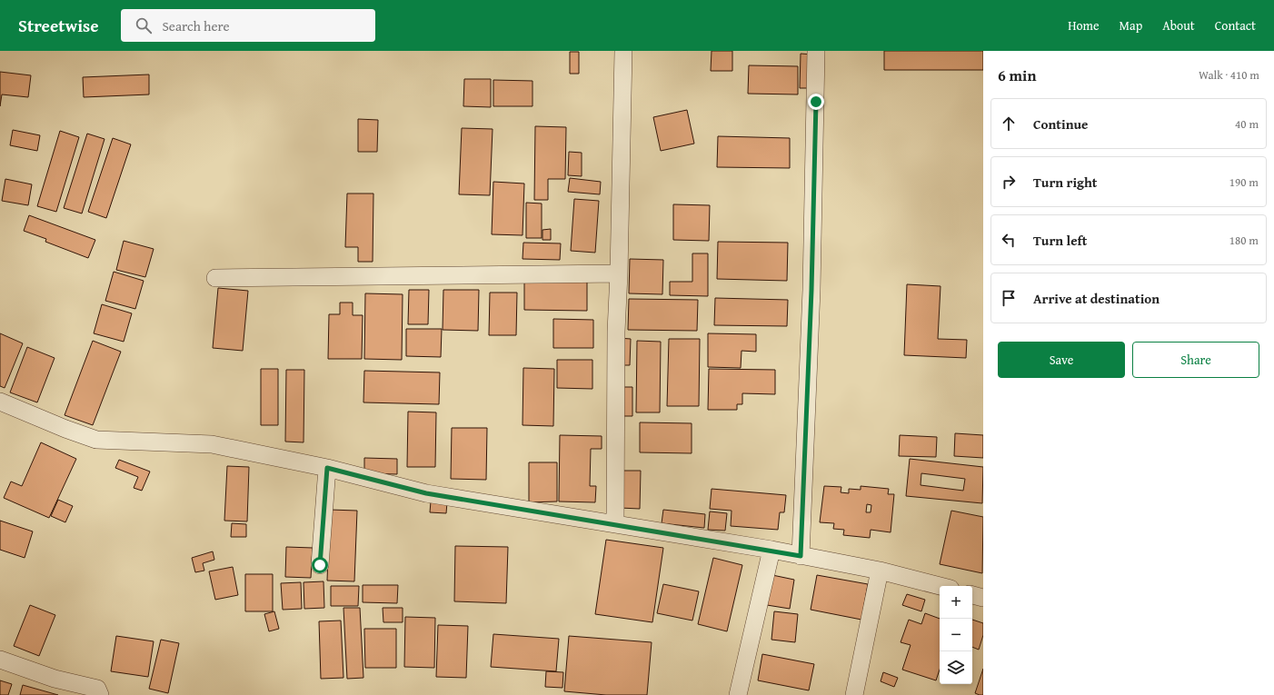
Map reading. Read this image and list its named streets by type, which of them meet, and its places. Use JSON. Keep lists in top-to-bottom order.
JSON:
{
  "page": {
    "header": "Streetwise",
    "search": "Search here",
    "nav": [
      "Home",
      "Map",
      "About",
      "Contact"
    ],
    "heading": ["6 min", "Walk · 410 m"],
    "list": [
      ["Continue", "40 m"],
      ["Turn right", "190 m"],
      ["Turn left", "180 m"],
      "Arrive at destination"
    ],
    "buttons": ["Save", "Share"],
    "map_buttons": ["+", "−"]
  }
}
